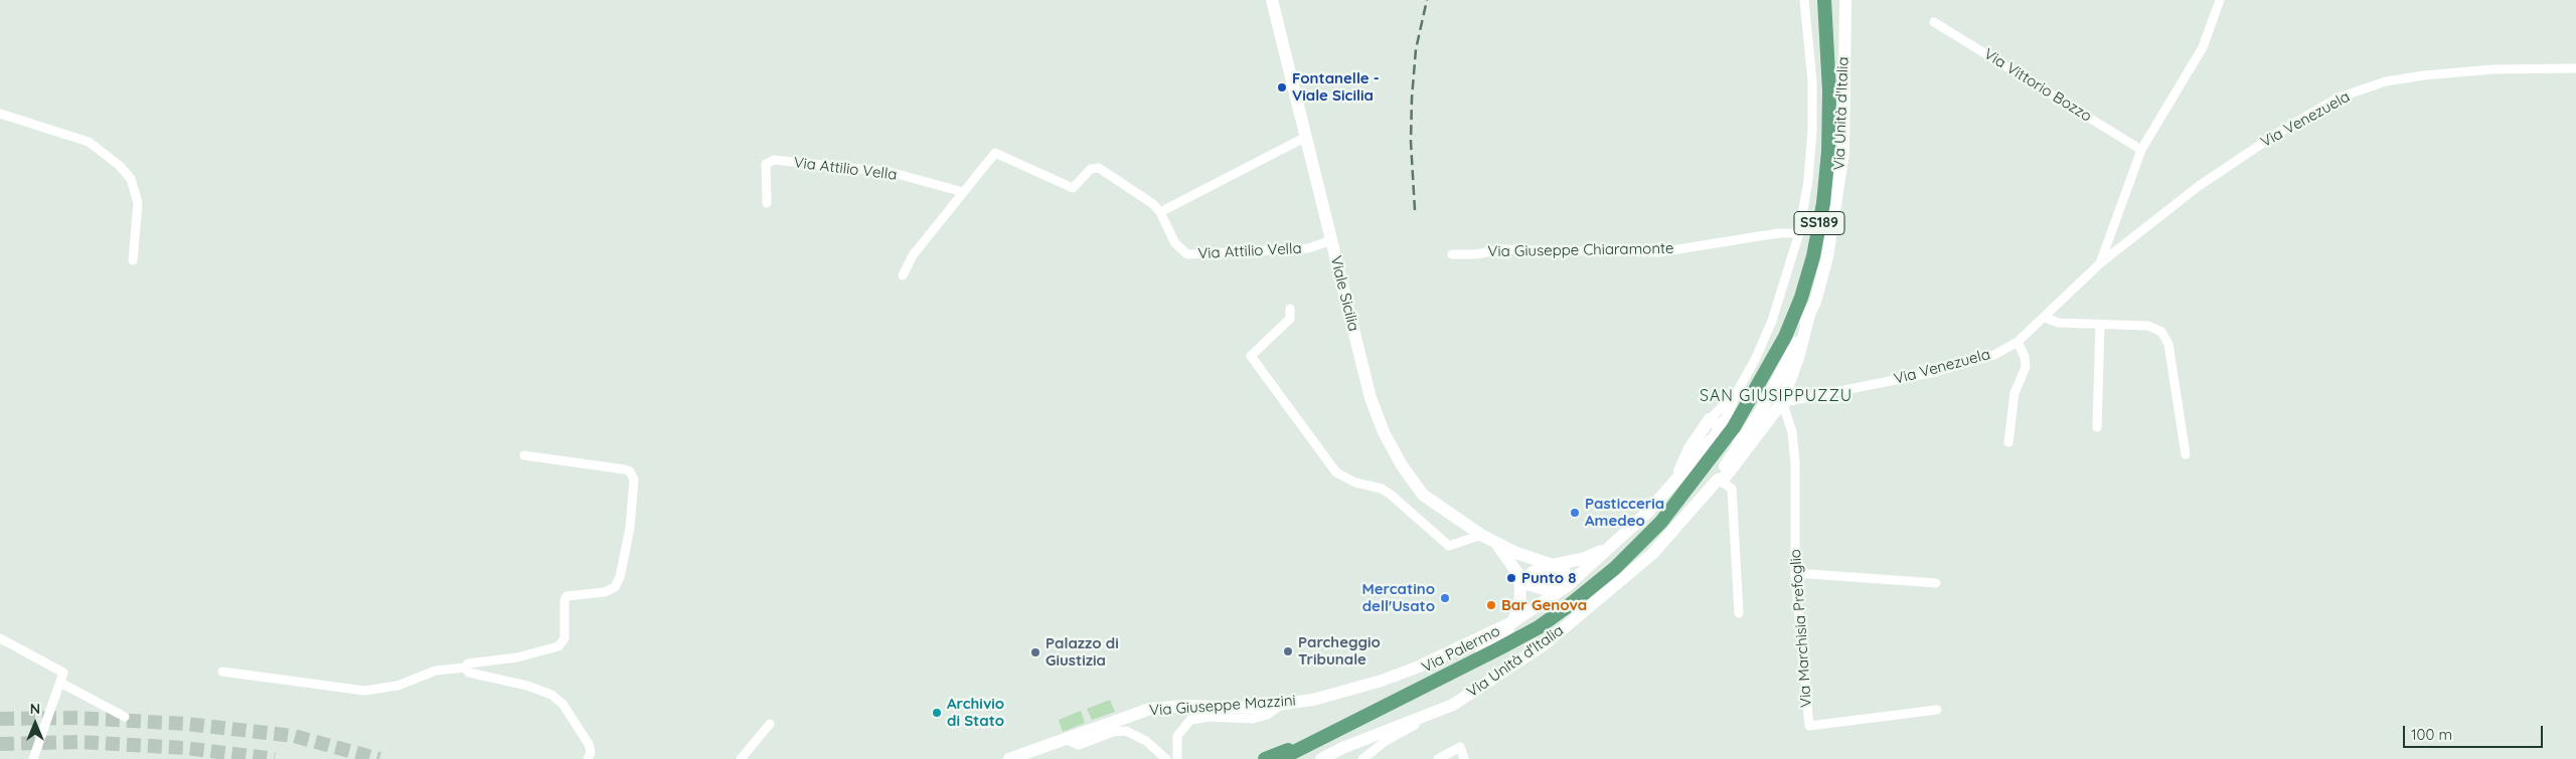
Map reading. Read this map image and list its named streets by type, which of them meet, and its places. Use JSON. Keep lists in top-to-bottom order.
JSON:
{
  "streets": {
    "main road": ["SS189", "Via Palermo"],
    "street": [
      "Via Vittorio Bozzo",
      "Via Unità d'Italia",
      "Via Venezuela",
      "Via Attilio Vella",
      "Via Giuseppe Chiaramonte",
      "Viale Sicilia",
      "Via Marchisia Prefoglio",
      "Via Giuseppe Mazzini"
    ]
  },
  "crossings": [
    ["Via Vittorio Bozzo", "Via Venezuela"],
    ["Via Unità d'Italia", "Via Venezuela"],
    ["Via Unità d'Italia", "Via Marchisia Prefoglio"],
    ["Via Venezuela", "Via Marchisia Prefoglio"],
    ["Via Attilio Vella", "Viale Sicilia"],
    ["Via Giuseppe Chiaramonte", "Via Giuseppe Mazzini"],
    ["Viale Sicilia", "Via Giuseppe Mazzini"],
    ["Via Palermo", "Via Giuseppe Mazzini"]
  ],
  "districts": ["SAN GIUSIPPUZZU"],
  "places": [
    "Fontanelle - Viale Sicilia",
    "Pasticceria Amedeo",
    "Punto 8",
    "Mercatino dell'Usato",
    "Bar Genova",
    "Parcheggio Tribunale",
    "Palazzo di Giustizia",
    "Archivio di Stato"
  ],
  "scale_bar": "100 m",
  "north": "top"
}
